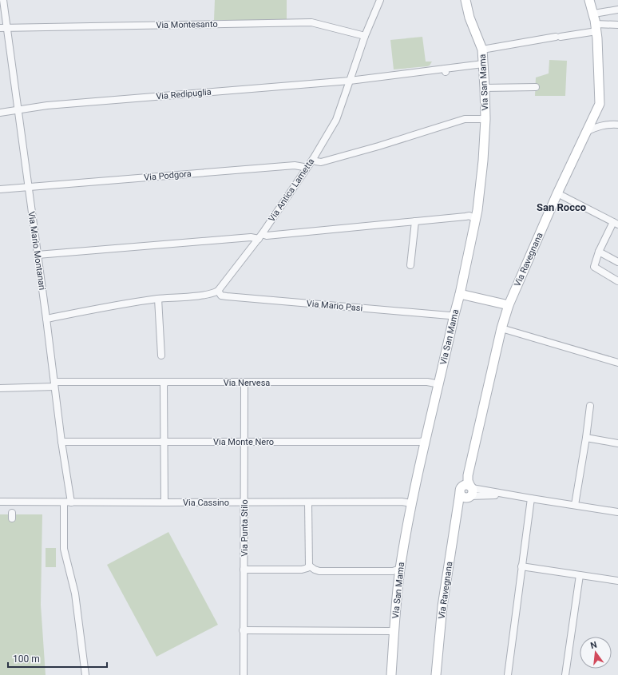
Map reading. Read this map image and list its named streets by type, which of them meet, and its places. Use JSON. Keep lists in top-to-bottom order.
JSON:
{
  "streets": {
    "street": [
      "Via Montesanto",
      "Via San Mama",
      "Via Redipuglia",
      "Via Podgora",
      "Via Antica Lametta",
      "Via Mario Montanari",
      "Via Ravegnana",
      "Via Mario Pasi",
      "Via Nervesa",
      "Via Monte Nero",
      "Via Cassino",
      "Via Punta Stilo"
    ]
  },
  "crossings": [
    ["Via Montesanto", "Via Antica Lametta"],
    ["Via Montesanto", "Via Mario Montanari"],
    ["Via San Mama", "Via Mario Pasi"],
    ["Via San Mama", "Via Nervesa"],
    ["Via San Mama", "Via Monte Nero"],
    ["Via San Mama", "Via Cassino"],
    ["Via Redipuglia", "Via Antica Lametta"],
    ["Via Redipuglia", "Via Mario Montanari"],
    ["Via Podgora", "Via Antica Lametta"],
    ["Via Podgora", "Via Mario Montanari"],
    ["Via Antica Lametta", "Via Mario Pasi"],
    ["Via Mario Montanari", "Via Nervesa"],
    ["Via Mario Montanari", "Via Monte Nero"],
    ["Via Mario Montanari", "Via Cassino"],
    ["Via Nervesa", "Via Punta Stilo"],
    ["Via Monte Nero", "Via Punta Stilo"],
    ["Via Cassino", "Via Punta Stilo"]
  ],
  "districts": ["San Rocco"],
  "scale_bar": "100 m",
  "north": "top"
}
